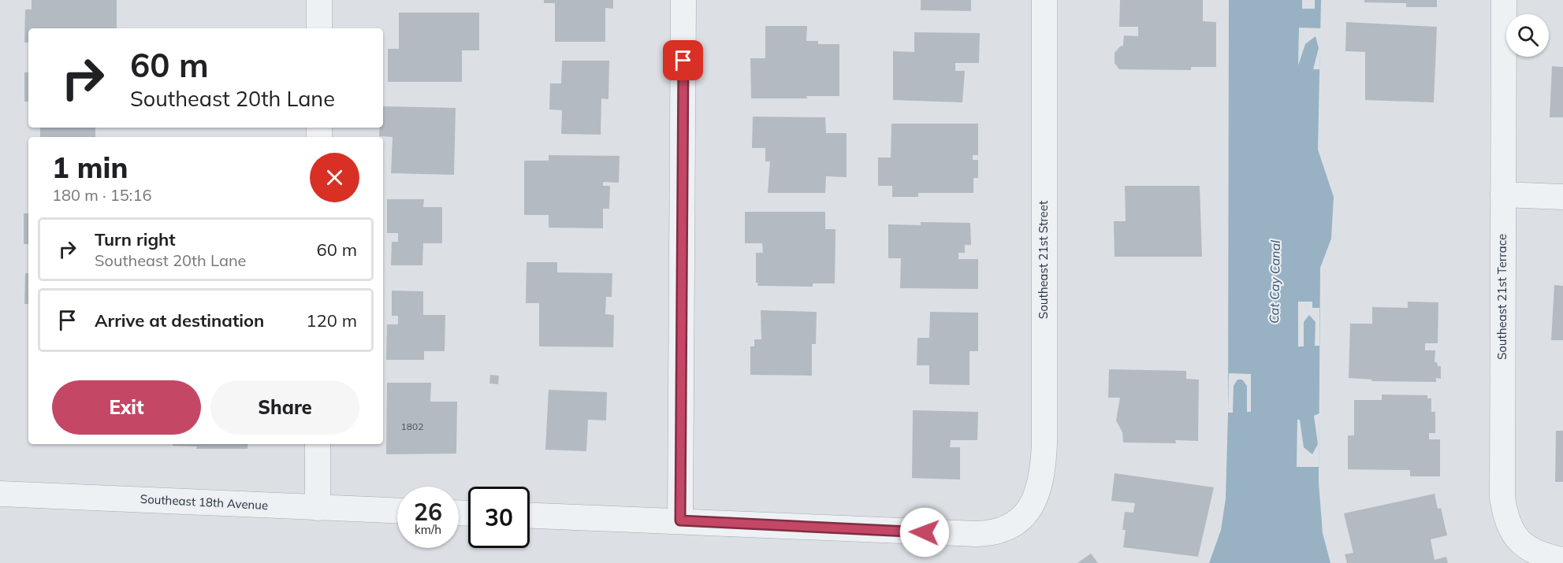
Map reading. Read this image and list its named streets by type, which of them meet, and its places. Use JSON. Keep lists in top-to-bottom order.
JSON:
{
  "streets": {
    "street": ["Southeast 21st Street", "Southeast 21st Terrace", "Southeast 18th Avenue"]
  },
  "water": ["Cat Cay Canal"],
  "house_numbers": ["1802"],
  "page": {
    "turn": ["60 m", "Southeast 20th Lane"],
    "heading": ["1 min", "180 m · 15:16"],
    "list": [
      {
        "name": "Turn right",
        "note": "Southeast 20th Lane",
        "value": "60 m"
      },
      {
        "name": "Arrive at destination",
        "value": "120 m"
      }
    ],
    "buttons": ["Exit", "Share"],
    "speed": "26 km/h",
    "limit": "30"
  }
}
